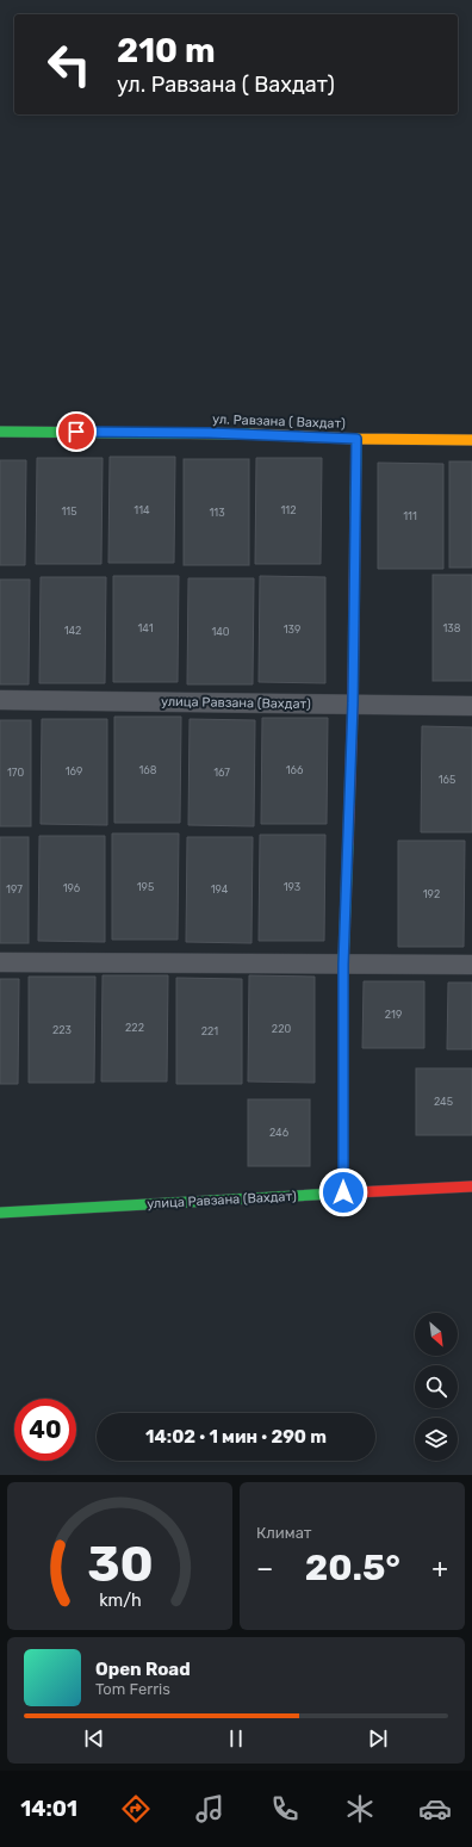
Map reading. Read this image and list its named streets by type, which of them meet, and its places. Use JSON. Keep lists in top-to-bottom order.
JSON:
{
  "streets": {
    "street": ["ул. Равзана ( Вахдат)", "улица Равзана (Вахдат)"]
  },
  "house_numbers": [
    "114",
    "112",
    "115",
    "113",
    "111",
    "141",
    "138",
    "139",
    "142",
    "140",
    "168",
    "166",
    "169",
    "170",
    "167",
    "165",
    "195",
    "193",
    "196",
    "197",
    "194",
    "192",
    "219",
    "222",
    "220",
    "223",
    "221",
    "245",
    "246"
  ],
  "north": "bottom right",
  "page": {
    "turn": ["210 m", "ул. Равзана ( Вахдат)"],
    "limit": "40",
    "trip": "14:02 · 1 мин · 290 m",
    "tile": "Климат",
    "heat": ["−", "20.5°", "+"],
    "song": ["Open Road", "Tom Ferris"],
    "tabs": "14:01",
    "gauge": ["30", "km/h"]
  }
}
